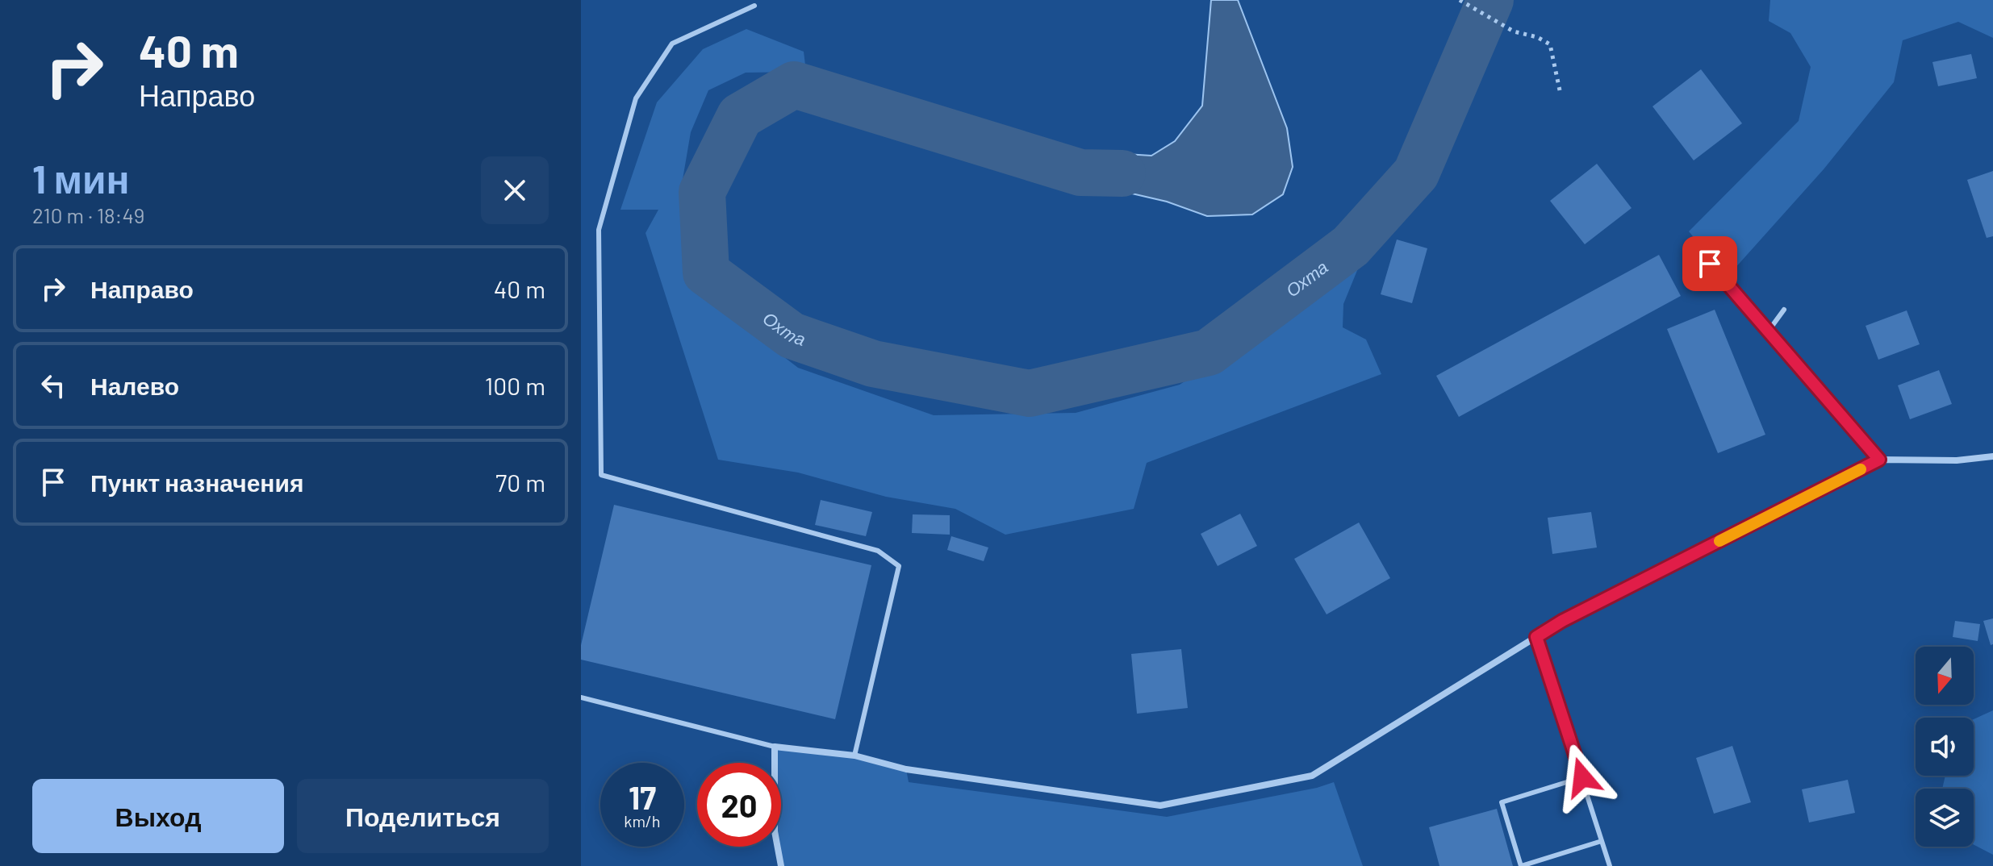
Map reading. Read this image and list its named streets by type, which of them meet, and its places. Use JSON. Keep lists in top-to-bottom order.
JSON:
{
  "water": ["Охта"],
  "north": "bottom",
  "page": {
    "turn": ["40 m", "Направо"],
    "heading": ["1 мин", "210 m · 18:49"],
    "list": [
      {
        "name": "Направо",
        "value": "40 m"
      },
      {
        "name": "Налево",
        "value": "100 m"
      },
      {
        "name": "Пункт назначения",
        "value": "70 m"
      }
    ],
    "speed": "17 km/h",
    "limit": "20",
    "buttons": ["Выход", "Поделиться"]
  }
}
